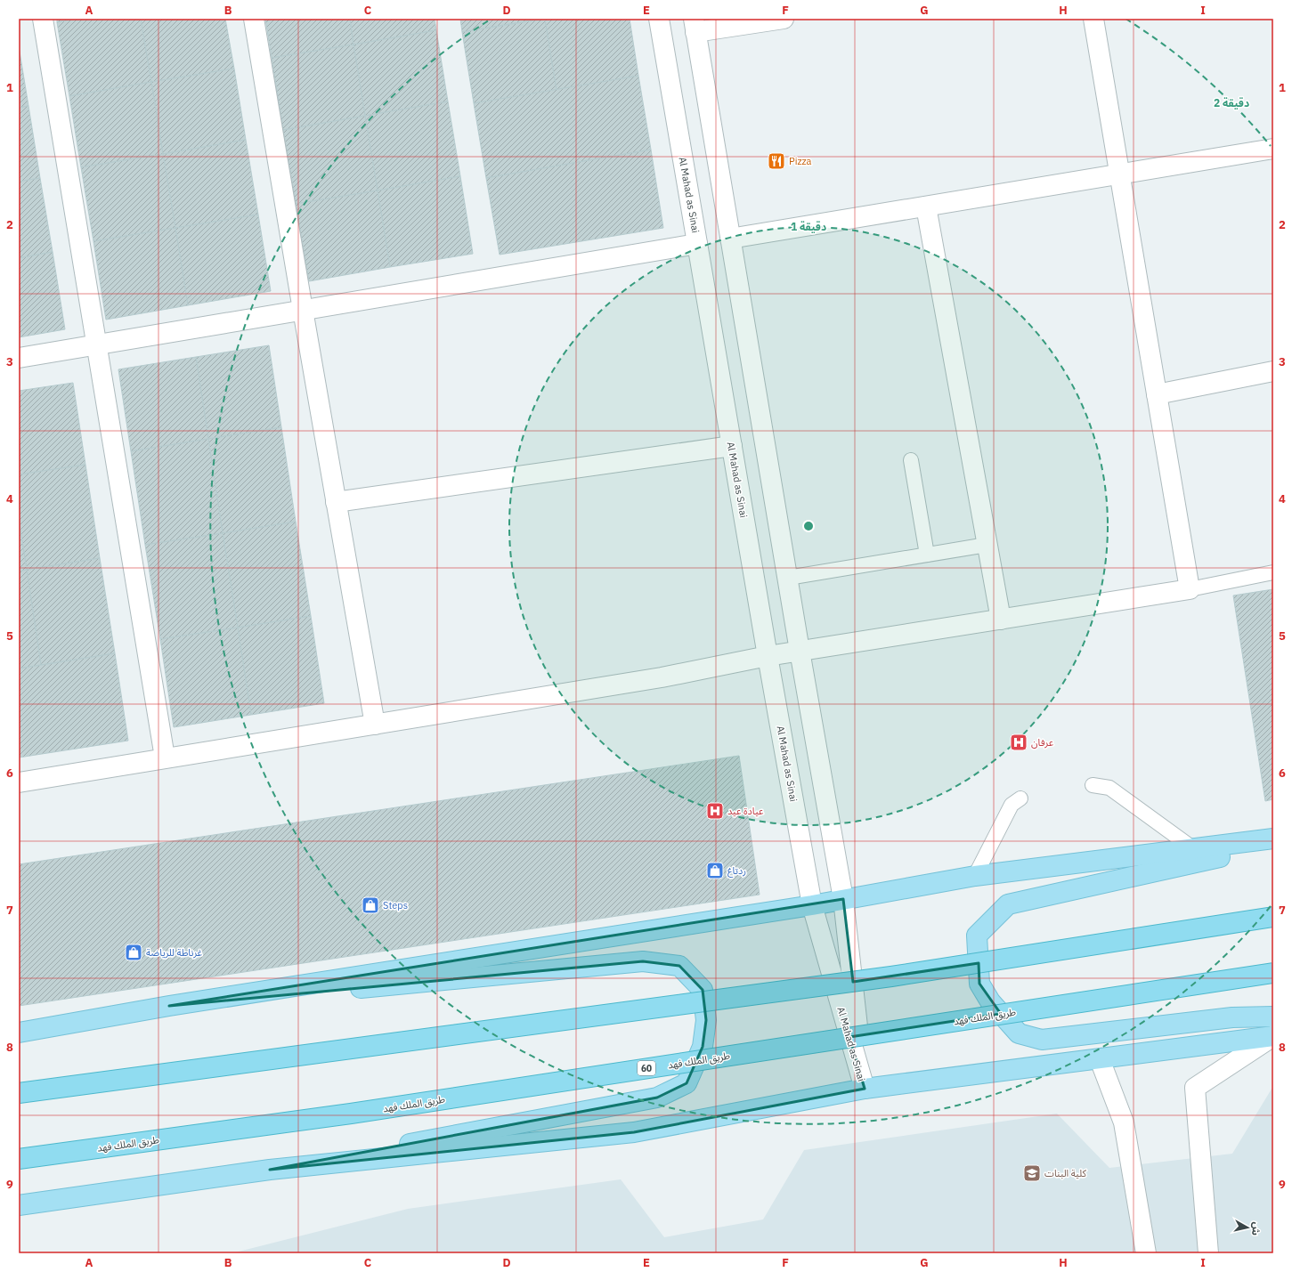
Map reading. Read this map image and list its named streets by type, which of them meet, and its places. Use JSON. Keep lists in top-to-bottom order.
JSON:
{
  "streets": {
    "highway": ["طريق الملك فهد", "60"],
    "street": ["Al Mahad as Sinai"]
  },
  "places": {
    "restaurant": ["Pizza"],
    "hospital": ["عرفان", "عيادة عيد"],
    "shop": ["ردتاغ", "Steps", "غرناطة للرياضة"],
    "school or university": ["كلية البنات"]
  },
  "north": "right",
  "grid": {
    "columns": [
      "A",
      "B",
      "C",
      "D",
      "E",
      "F",
      "G",
      "H",
      "I"
    ],
    "rows": [
      "1",
      "2",
      "3",
      "4",
      "5",
      "6",
      "7",
      "8",
      "9"
    ]
  },
  "rings": ["2 دقيقة", "1 دقيقة"]
}
